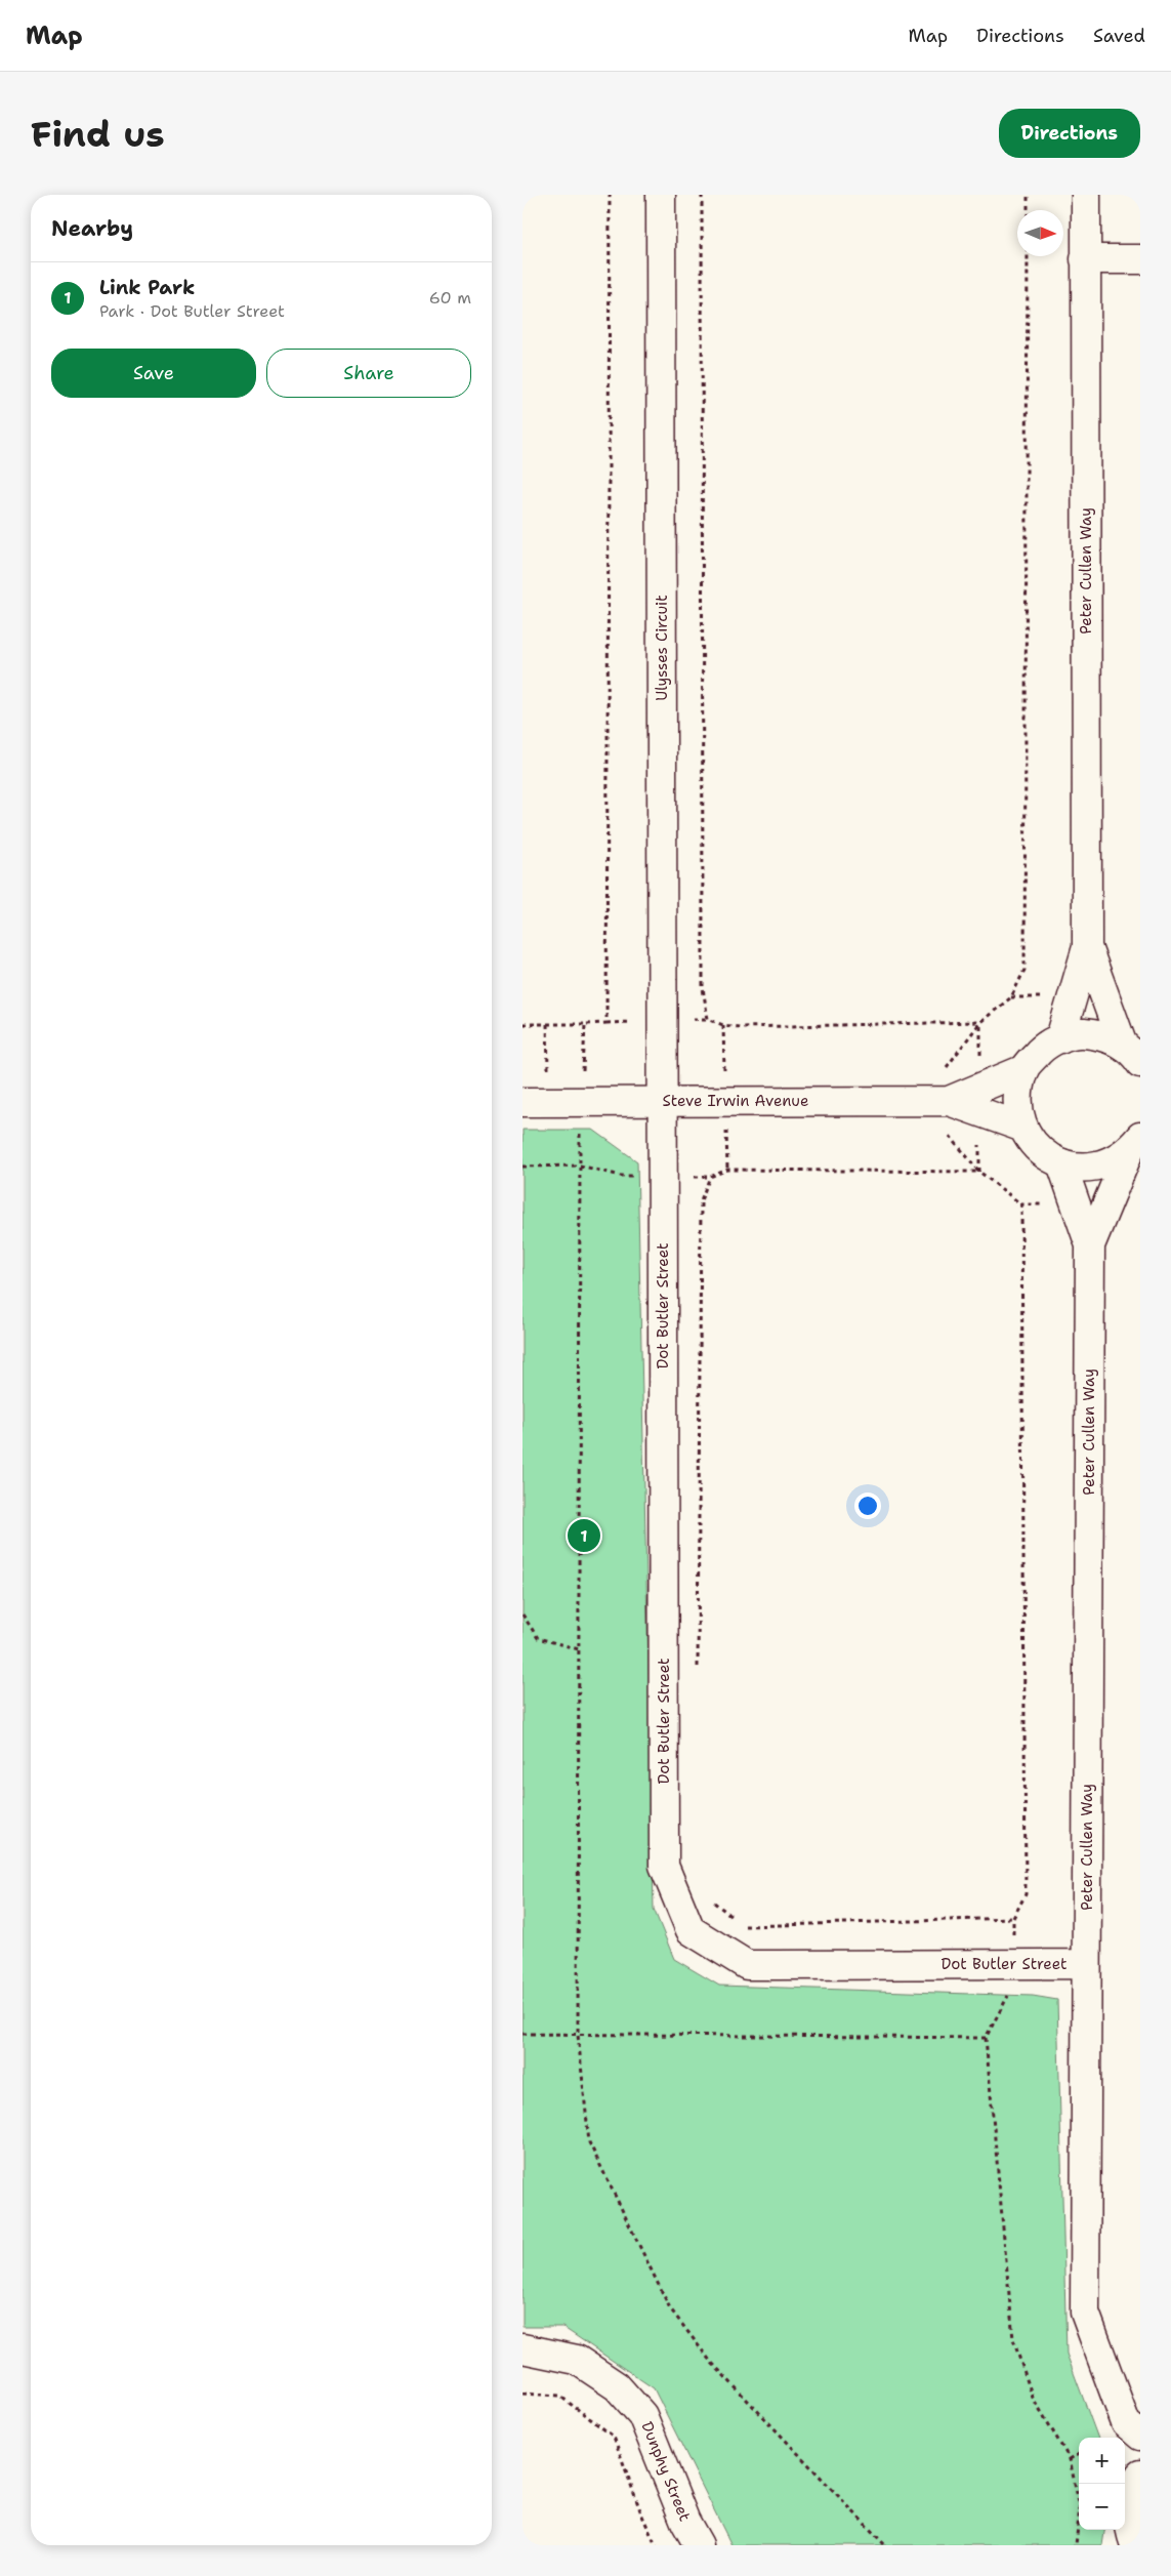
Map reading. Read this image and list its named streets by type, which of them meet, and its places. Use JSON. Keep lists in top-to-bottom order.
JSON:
{
  "streets": {
    "street": [
      "Peter Cullen Way",
      "Ulysses Circuit",
      "Steve Irwin Avenue",
      "Dot Butler Street",
      "Dunphy Street"
    ]
  },
  "crossings": [
    ["Peter Cullen Way", "Steve Irwin Avenue"],
    ["Peter Cullen Way", "Dot Butler Street"],
    ["Ulysses Circuit", "Steve Irwin Avenue"],
    ["Ulysses Circuit", "Dot Butler Street"],
    ["Steve Irwin Avenue", "Dot Butler Street"]
  ],
  "north": "right",
  "page": {
    "header": "Map",
    "nav": ["Map", "Directions", "Saved"],
    "buttons": [
      "Directions",
      ["Save", "Share"]
    ],
    "title": "Find us",
    "heading": "Nearby",
    "list": [
      {
        "mark": "1",
        "name": "Link Park",
        "note": "Park · Dot Butler Street",
        "value": "60 m"
      }
    ],
    "pins": "1",
    "map_buttons": ["+", "−"]
  }
}
